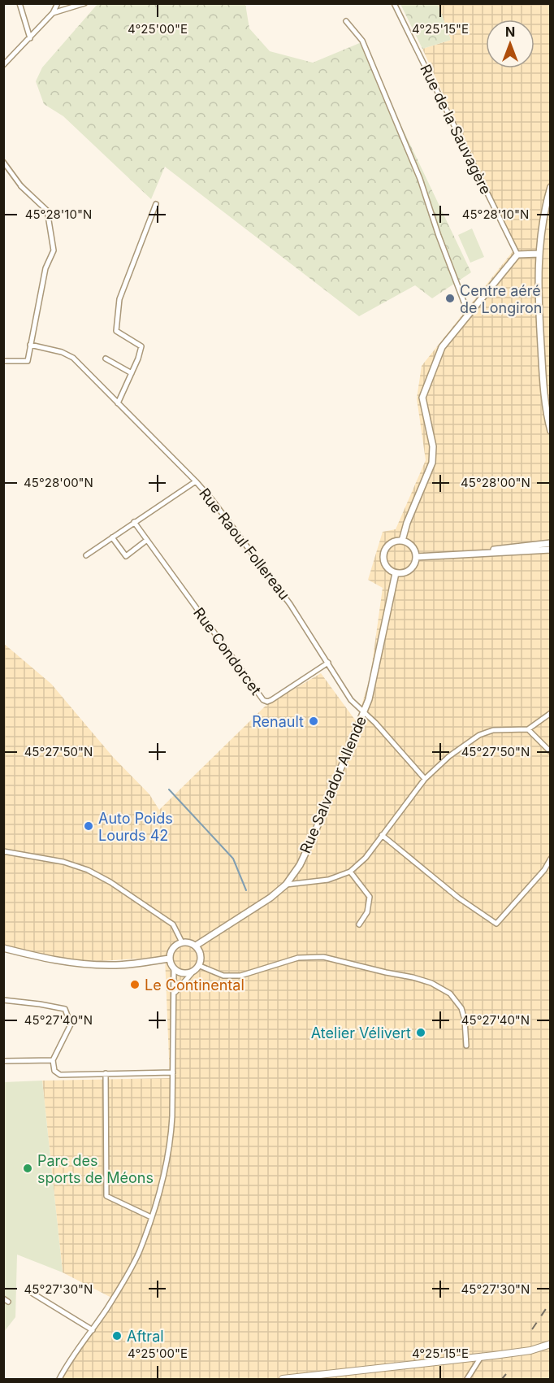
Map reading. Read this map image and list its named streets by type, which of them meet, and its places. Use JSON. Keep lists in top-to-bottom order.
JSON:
{
  "streets": {
    "street": [
      "Rue de la Sauvagère",
      "Rue Raoul Follereau",
      "Rue Condorcet",
      "Rue Salvador Allende"
    ]
  },
  "crossings": [
    ["Rue Raoul Follereau", "Rue Condorcet"],
    ["Rue Raoul Follereau", "Rue Salvador Allende"]
  ],
  "places": [
    "Centre aéré de Longiron",
    "Renault",
    "Auto Poids Lourds 42",
    "Le Continental",
    "Atelier Vélivert",
    "Parc des sports de Méons",
    "Aftral"
  ],
  "north": "top",
  "coordinates": [
    "4°25'00\"E",
    "4°25'15\"E",
    "45°28'10\"N",
    "45°28'00\"N",
    "45°27'50\"N",
    "45°27'40\"N",
    "45°27'30\"N"
  ]
}
